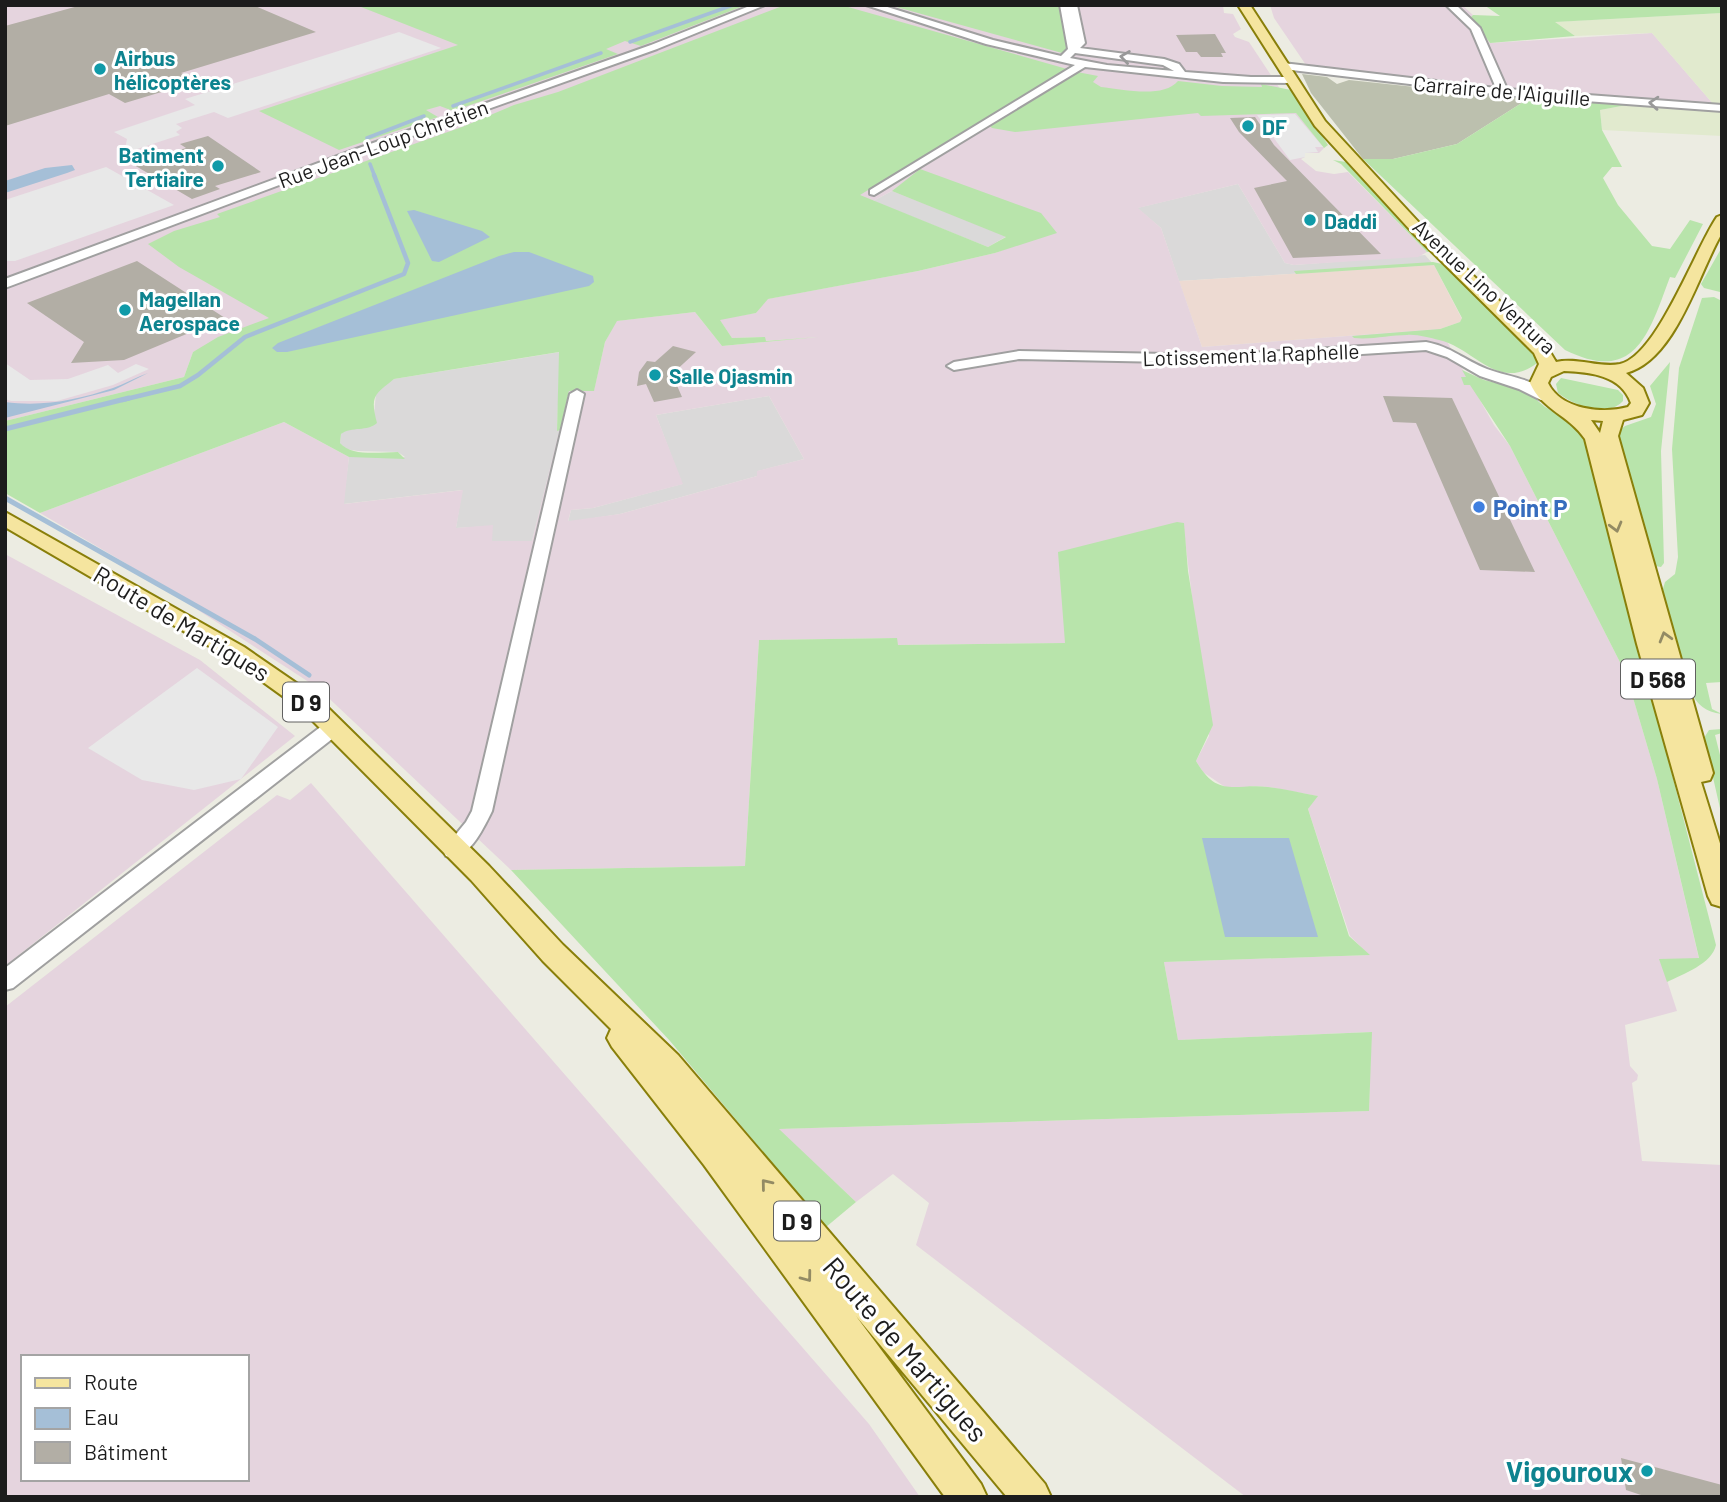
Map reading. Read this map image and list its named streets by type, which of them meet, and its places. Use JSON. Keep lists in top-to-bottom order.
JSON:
{
  "streets": {
    "main road": [
      "Avenue Lino Ventura",
      "Route de Martigues",
      "D 568",
      "D 9"
    ],
    "street": ["Carraire de l'Aiguille", "Rue Jean-Loup Chrétien", "Lotissement la Raphelle"]
  },
  "crossings": [
    ["Carraire de l'Aiguille", "Avenue Lino Ventura"],
    ["Avenue Lino Ventura", "Lotissement la Raphelle"],
    ["Avenue Lino Ventura", "D 568"],
    ["Lotissement la Raphelle", "D 568"]
  ],
  "one_way": ["Carraire de l'Aiguille"],
  "places": [
    "Airbus hélicoptères",
    "DF",
    "Batiment Tertiaire",
    "Daddi",
    "Magellan Aerospace",
    "Salle Ojasmin",
    "Point P",
    "Vigouroux"
  ],
  "legend": ["Route", "Eau", "Bâtiment"]
}
